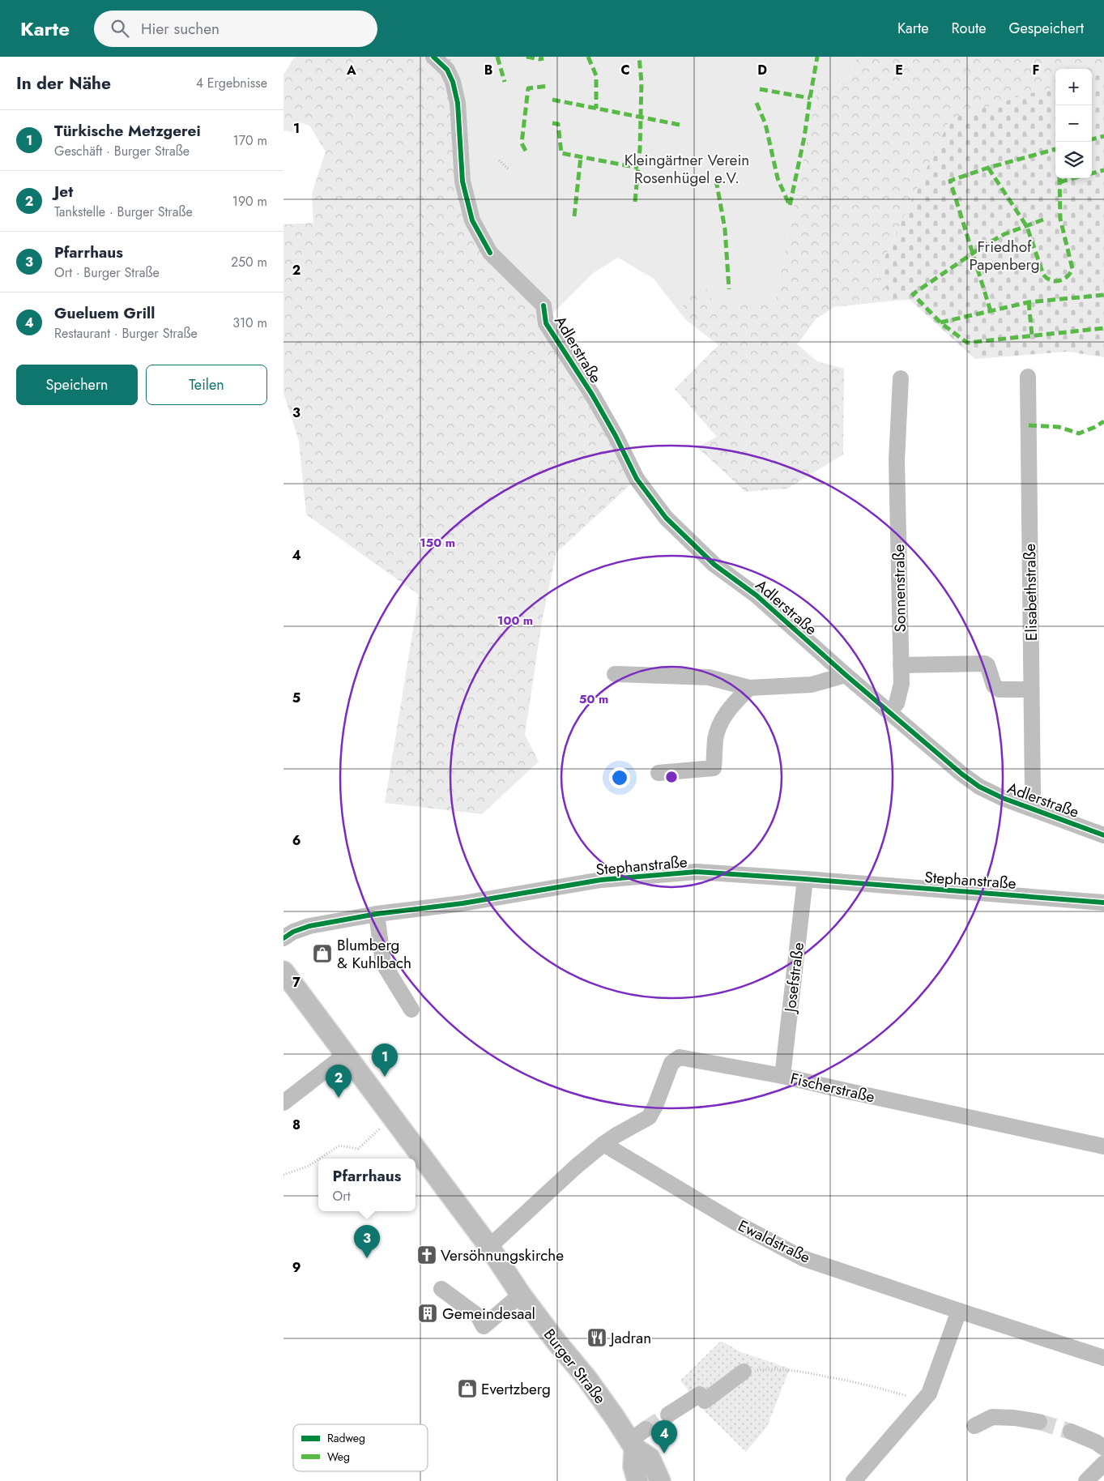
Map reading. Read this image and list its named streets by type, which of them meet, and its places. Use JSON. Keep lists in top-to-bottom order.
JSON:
{
  "streets": {
    "main road": ["Burger Straße"],
    "street": [
      "Adlerstraße",
      "Sonnenstraße",
      "Elisabethstraße",
      "Stephanstraße",
      "Josefstraße",
      "Fischerstraße",
      "Ewaldstraße"
    ]
  },
  "crossings": [
    ["Adlerstraße", "Sonnenstraße"],
    ["Adlerstraße", "Elisabethstraße"],
    ["Stephanstraße", "Josefstraße"],
    ["Josefstraße", "Fischerstraße"],
    ["Fischerstraße", "Ewaldstraße"]
  ],
  "parks": ["Kleingärtner Verein Rosenhügel e.V.", "Friedhof Papenberg"],
  "places": {
    "shop": ["Blumberg & Kuhlbach", "Evertzberg"],
    "church": ["Versöhnungskirche"],
    "building": ["Gemeindesaal"],
    "restaurant": ["Jadran"]
  },
  "legend": ["Radweg", "Weg"],
  "page": {
    "header": "Karte",
    "search": "Hier suchen",
    "nav": ["Karte", "Route", "Gespeichert"],
    "heading": ["In der Nähe", "4 Ergebnisse"],
    "map_buttons": ["+", "−"],
    "list": [
      {
        "mark": "1",
        "name": "Türkische Metzgerei",
        "note": "Geschäft · Burger Straße",
        "value": "170 m"
      },
      {
        "mark": "2",
        "name": "Jet",
        "note": "Tankstelle · Burger Straße",
        "value": "190 m"
      },
      {
        "mark": "3",
        "name": "Pfarrhaus",
        "note": "Ort · Burger Straße",
        "value": "250 m"
      },
      {
        "mark": "4",
        "name": "Gueluem Grill",
        "note": "Restaurant · Burger Straße",
        "value": "310 m"
      }
    ],
    "buttons": ["Speichern", "Teilen"],
    "pins": [
      "1",
      "2",
      "3",
      "4"
    ],
    "popup": ["Pfarrhaus", "Ort"]
  },
  "grid": {
    "columns": [
      "A",
      "B",
      "C",
      "D",
      "E",
      "F"
    ],
    "rows": [
      "1",
      "2",
      "3",
      "4",
      "5",
      "6",
      "7",
      "8",
      "9"
    ]
  },
  "rings": ["150 m", "100 m", "50 m"]
}
